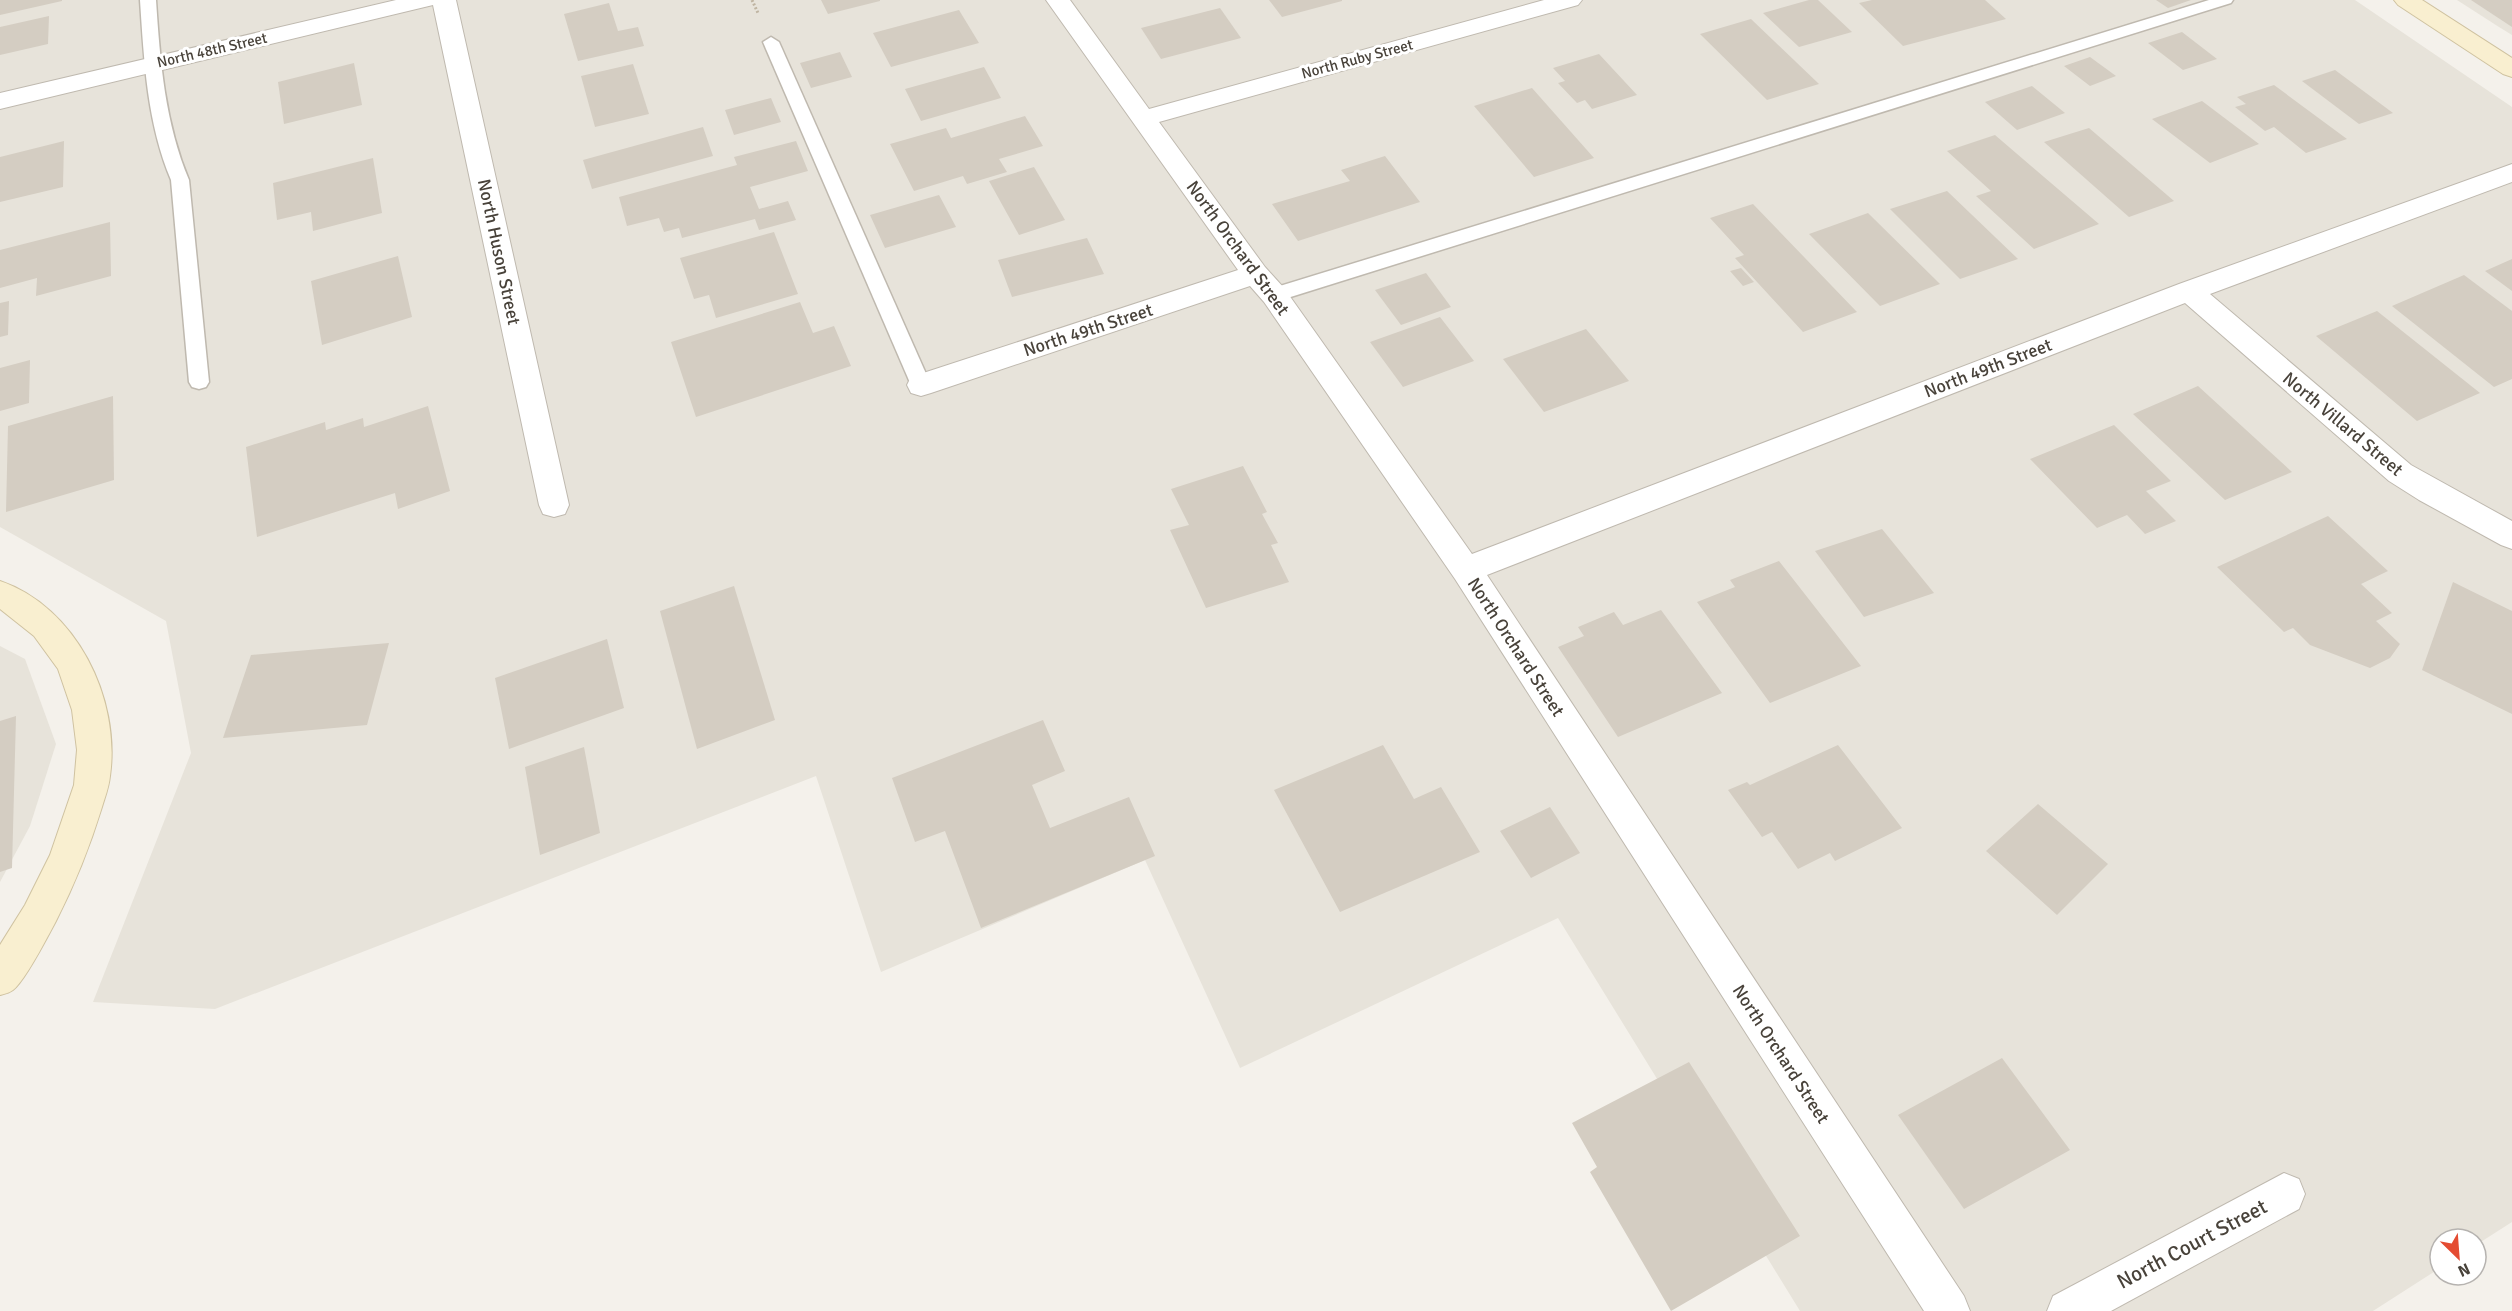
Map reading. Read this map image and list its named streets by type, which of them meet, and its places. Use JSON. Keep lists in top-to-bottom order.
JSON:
{
  "streets": {
    "street": [
      "North 48th Street",
      "North Ruby Street",
      "North Orchard Street",
      "North Huson Street",
      "North 49th Street",
      "North Villard Street",
      "North Court Street"
    ]
  },
  "crossings": [
    ["North Ruby Street", "North Orchard Street"],
    ["North Orchard Street", "North 49th Street"],
    ["North 49th Street", "North Villard Street"]
  ],
  "north": "bottom right"
}
